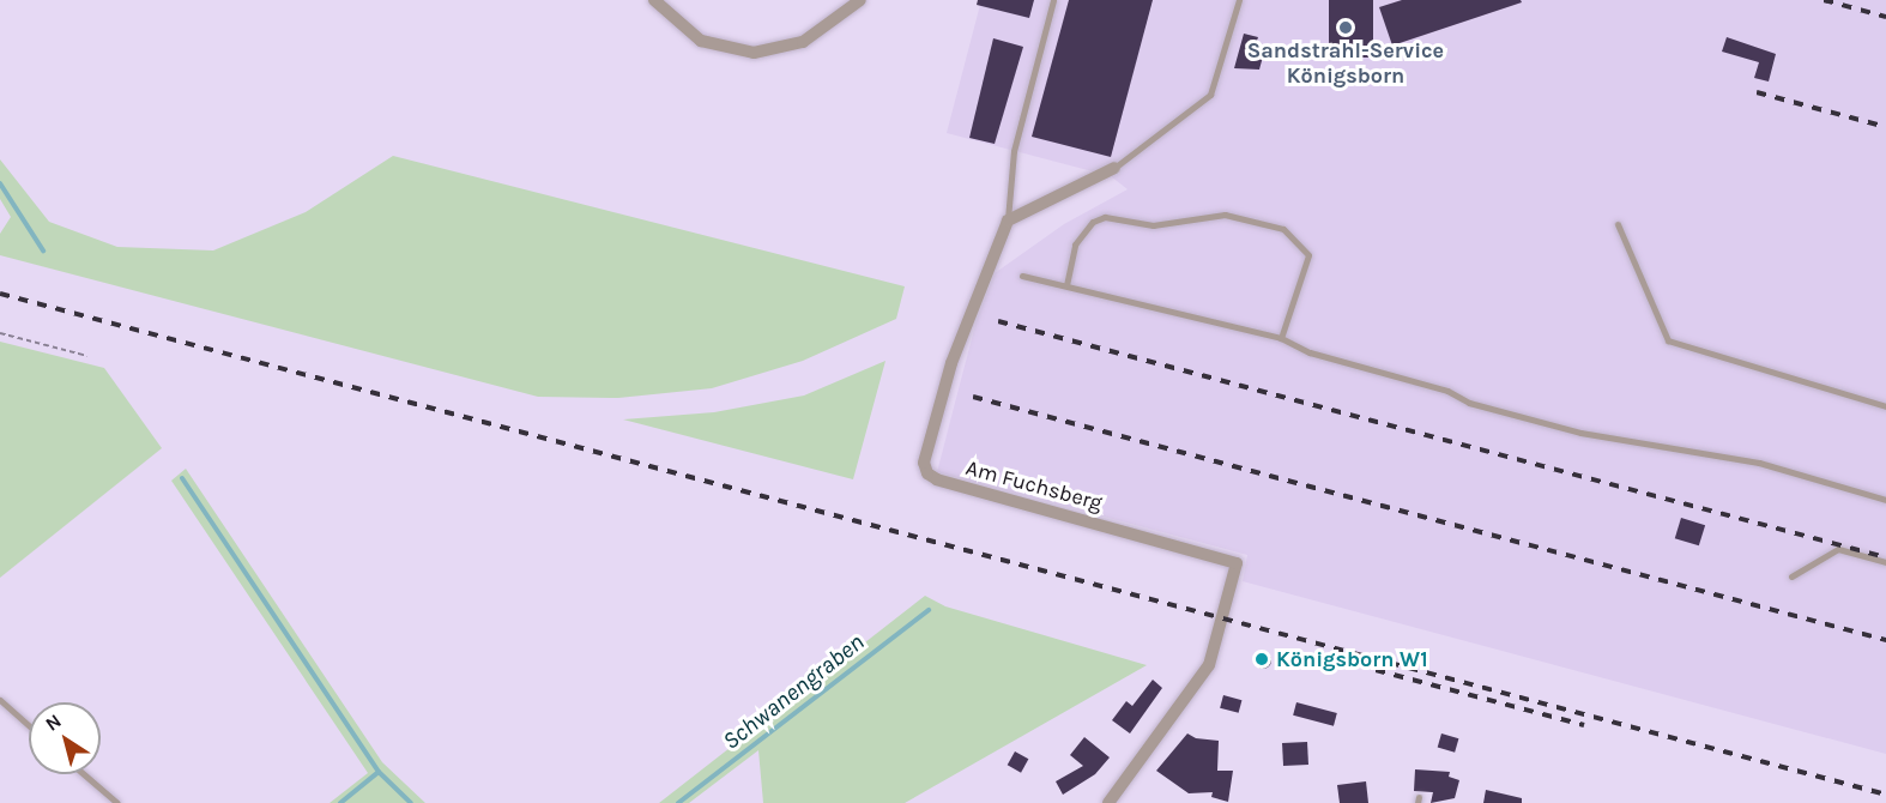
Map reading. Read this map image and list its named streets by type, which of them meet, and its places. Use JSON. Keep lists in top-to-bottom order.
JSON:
{
  "streets": {
    "street": ["Am Fuchsberg"]
  },
  "water": ["Schwanengraben"],
  "places": ["Sandstrahl-Service Königsborn", "Königsborn W1"],
  "north": "top left"
}
